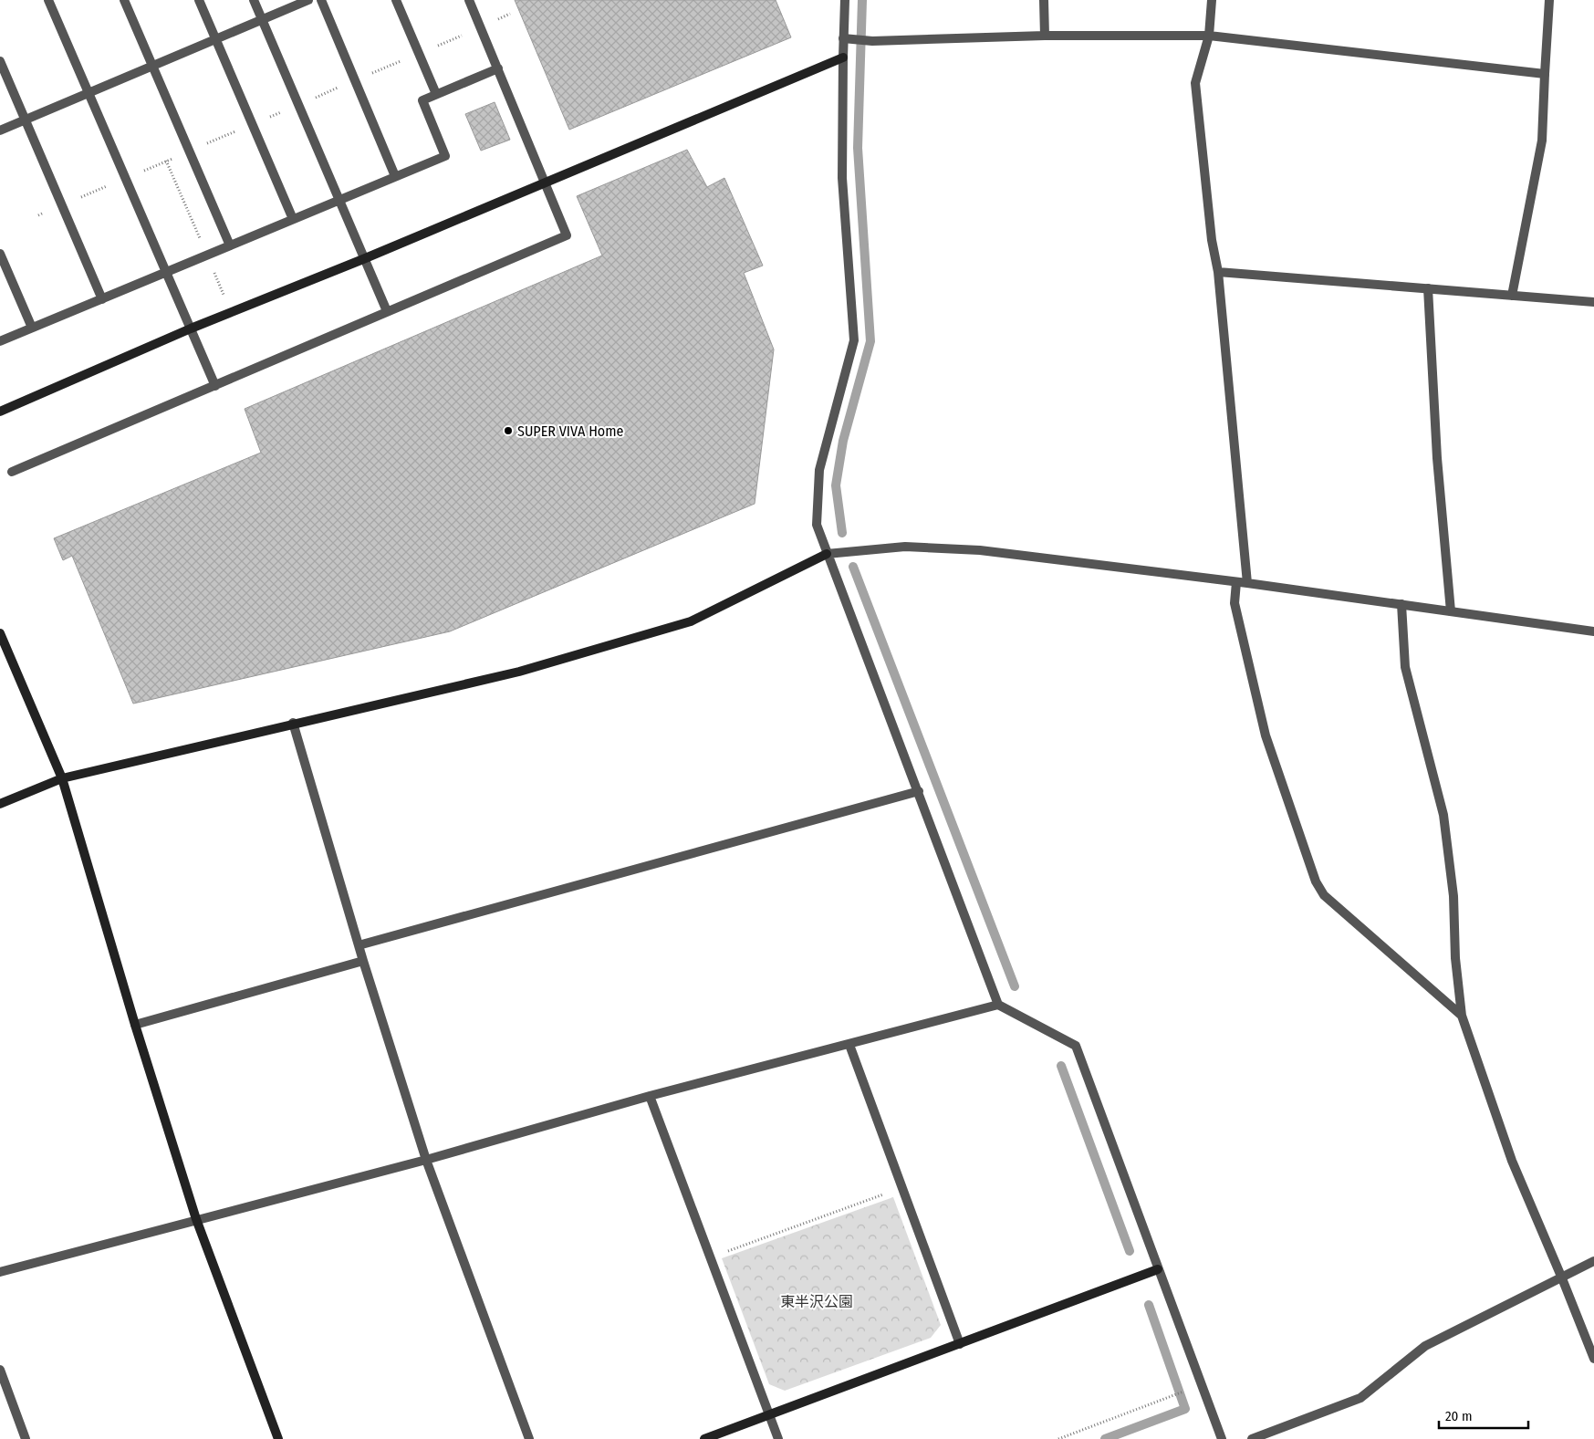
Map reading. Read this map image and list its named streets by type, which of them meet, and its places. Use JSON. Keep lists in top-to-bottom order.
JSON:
{
  "parks": ["東半沢公園"],
  "places": ["SUPER VIVA Home"],
  "scale_bar": "20 m"
}
